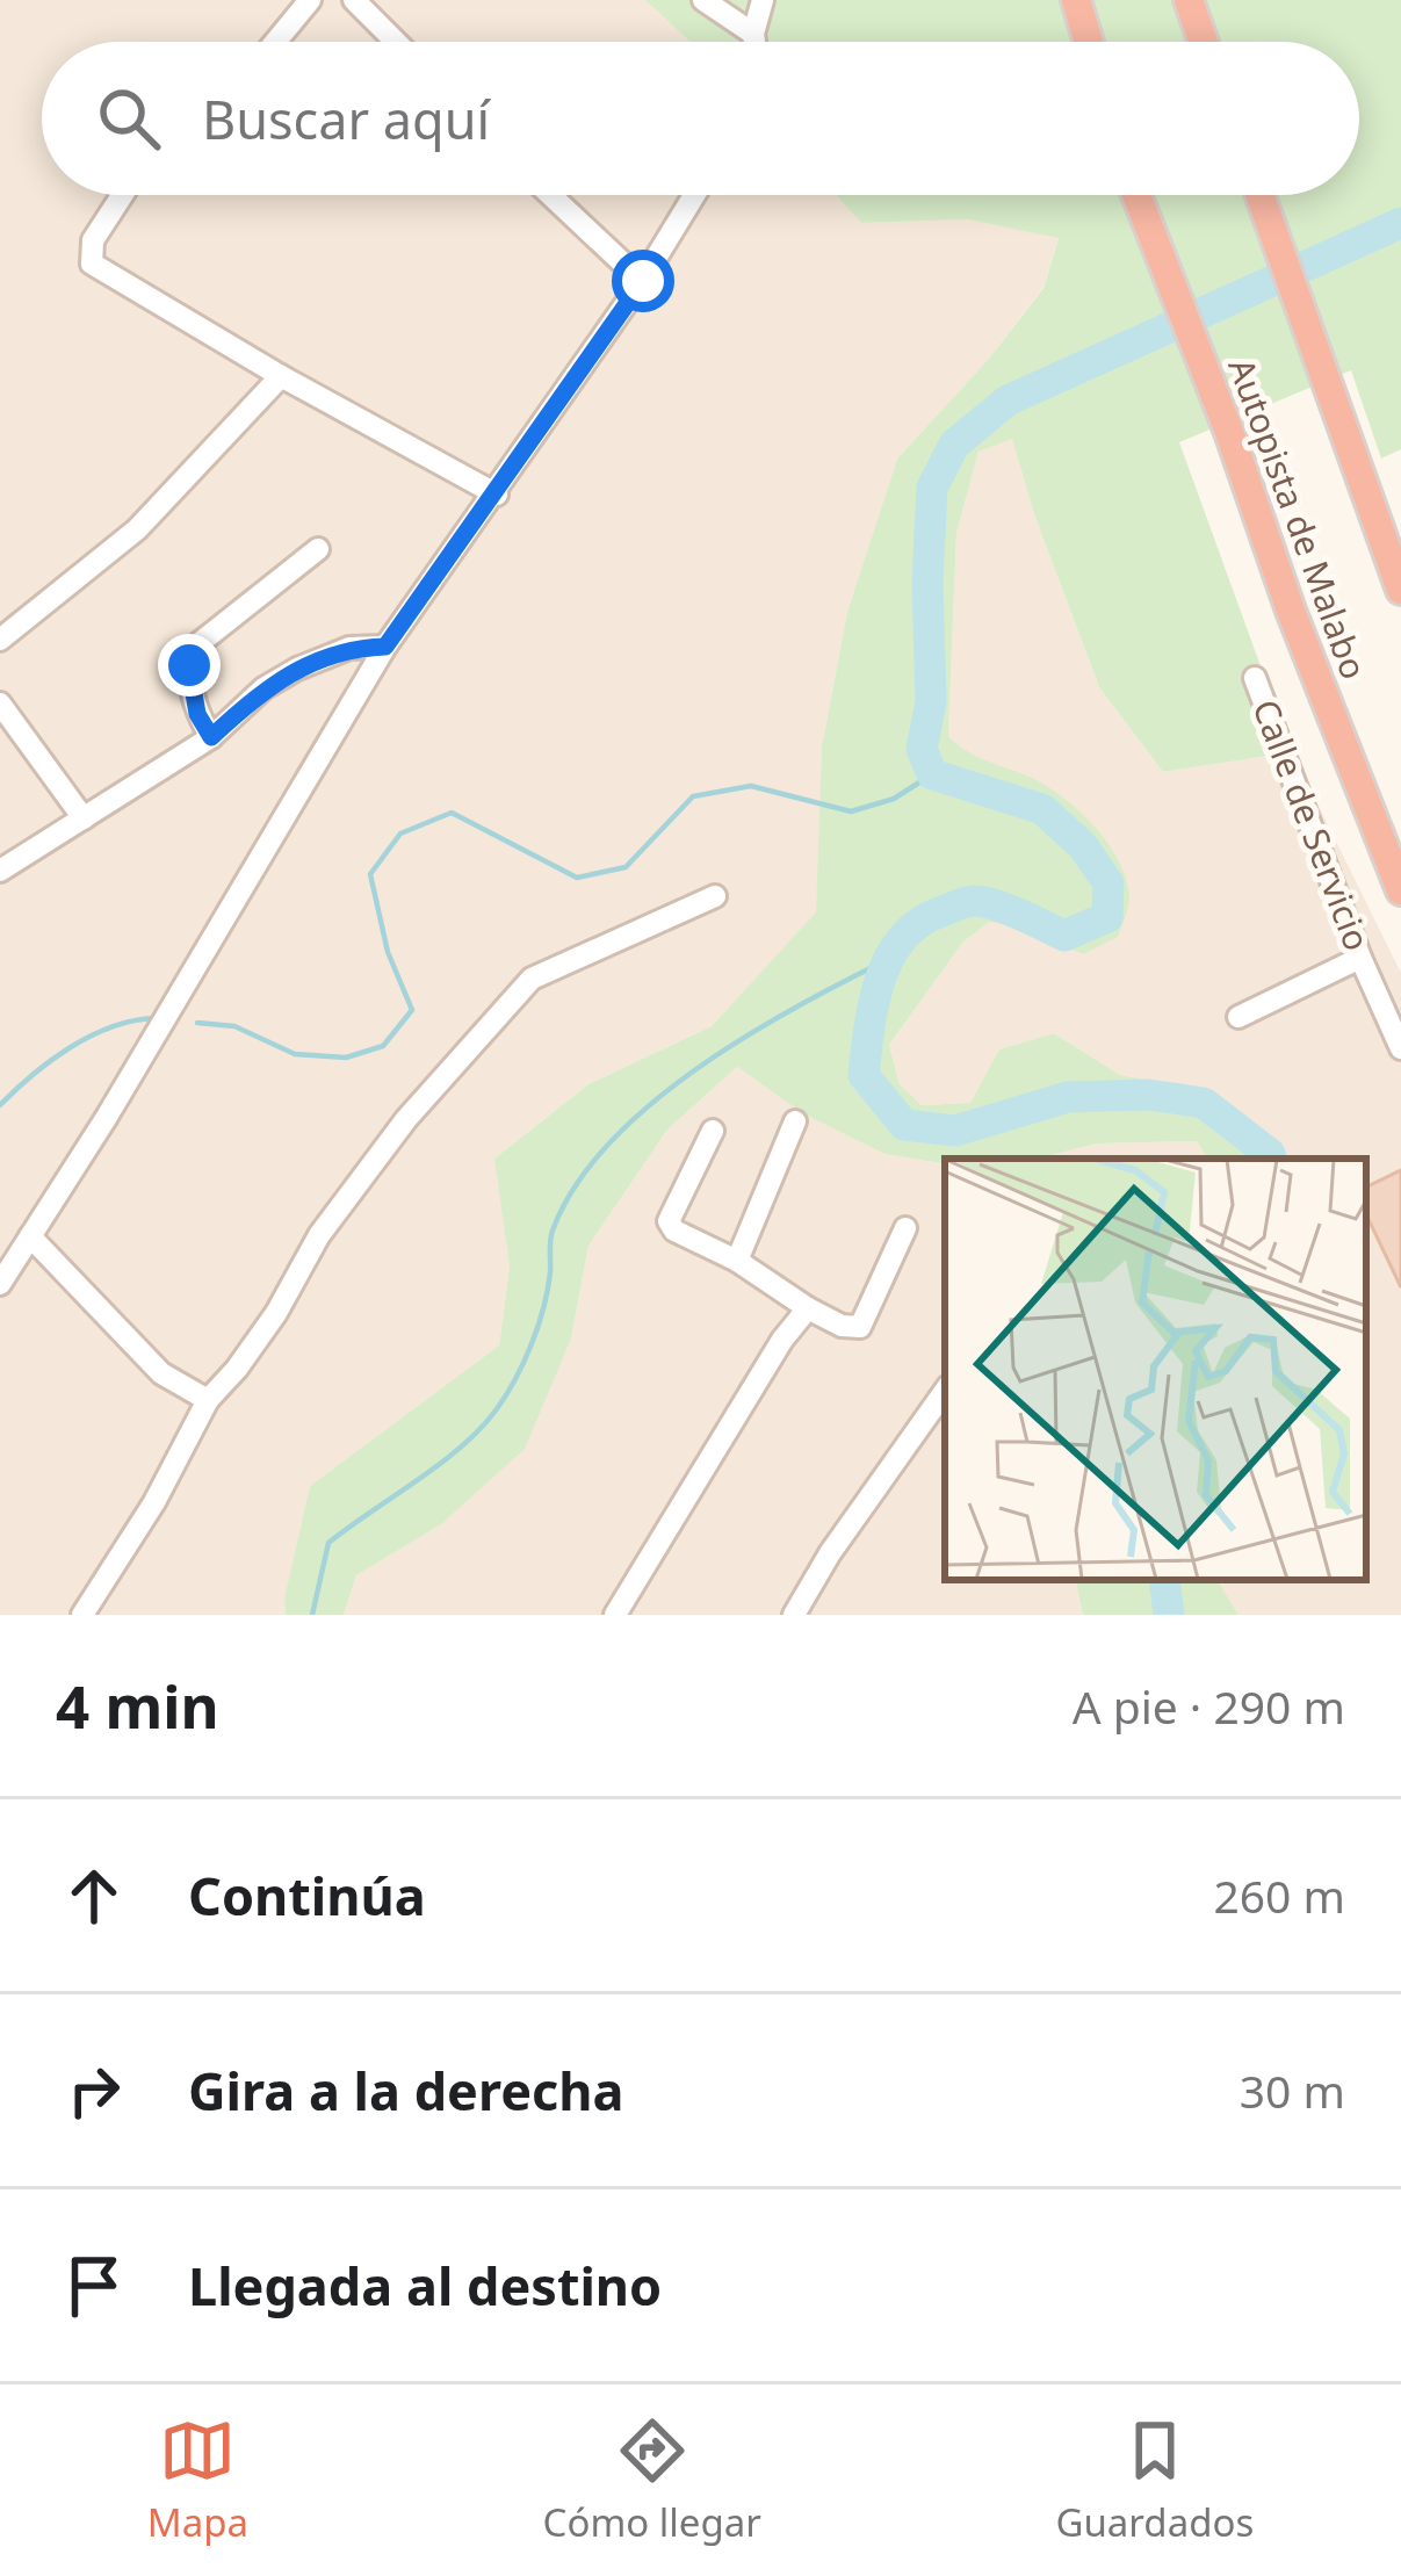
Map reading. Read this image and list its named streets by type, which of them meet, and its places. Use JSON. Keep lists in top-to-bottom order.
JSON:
{
  "streets": {
    "highway": ["Autopista de Malabo"],
    "street": ["Calle de Servicio"]
  },
  "page": {
    "search": "Buscar aquí",
    "heading": ["4 min", "A pie · 290 m"],
    "list": [
      ["Continúa", "260 m"],
      ["Gira a la derecha", "30 m"],
      "Llegada al destino"
    ],
    "nav": ["Mapa", "Cómo llegar", "Guardados"]
  }
}
